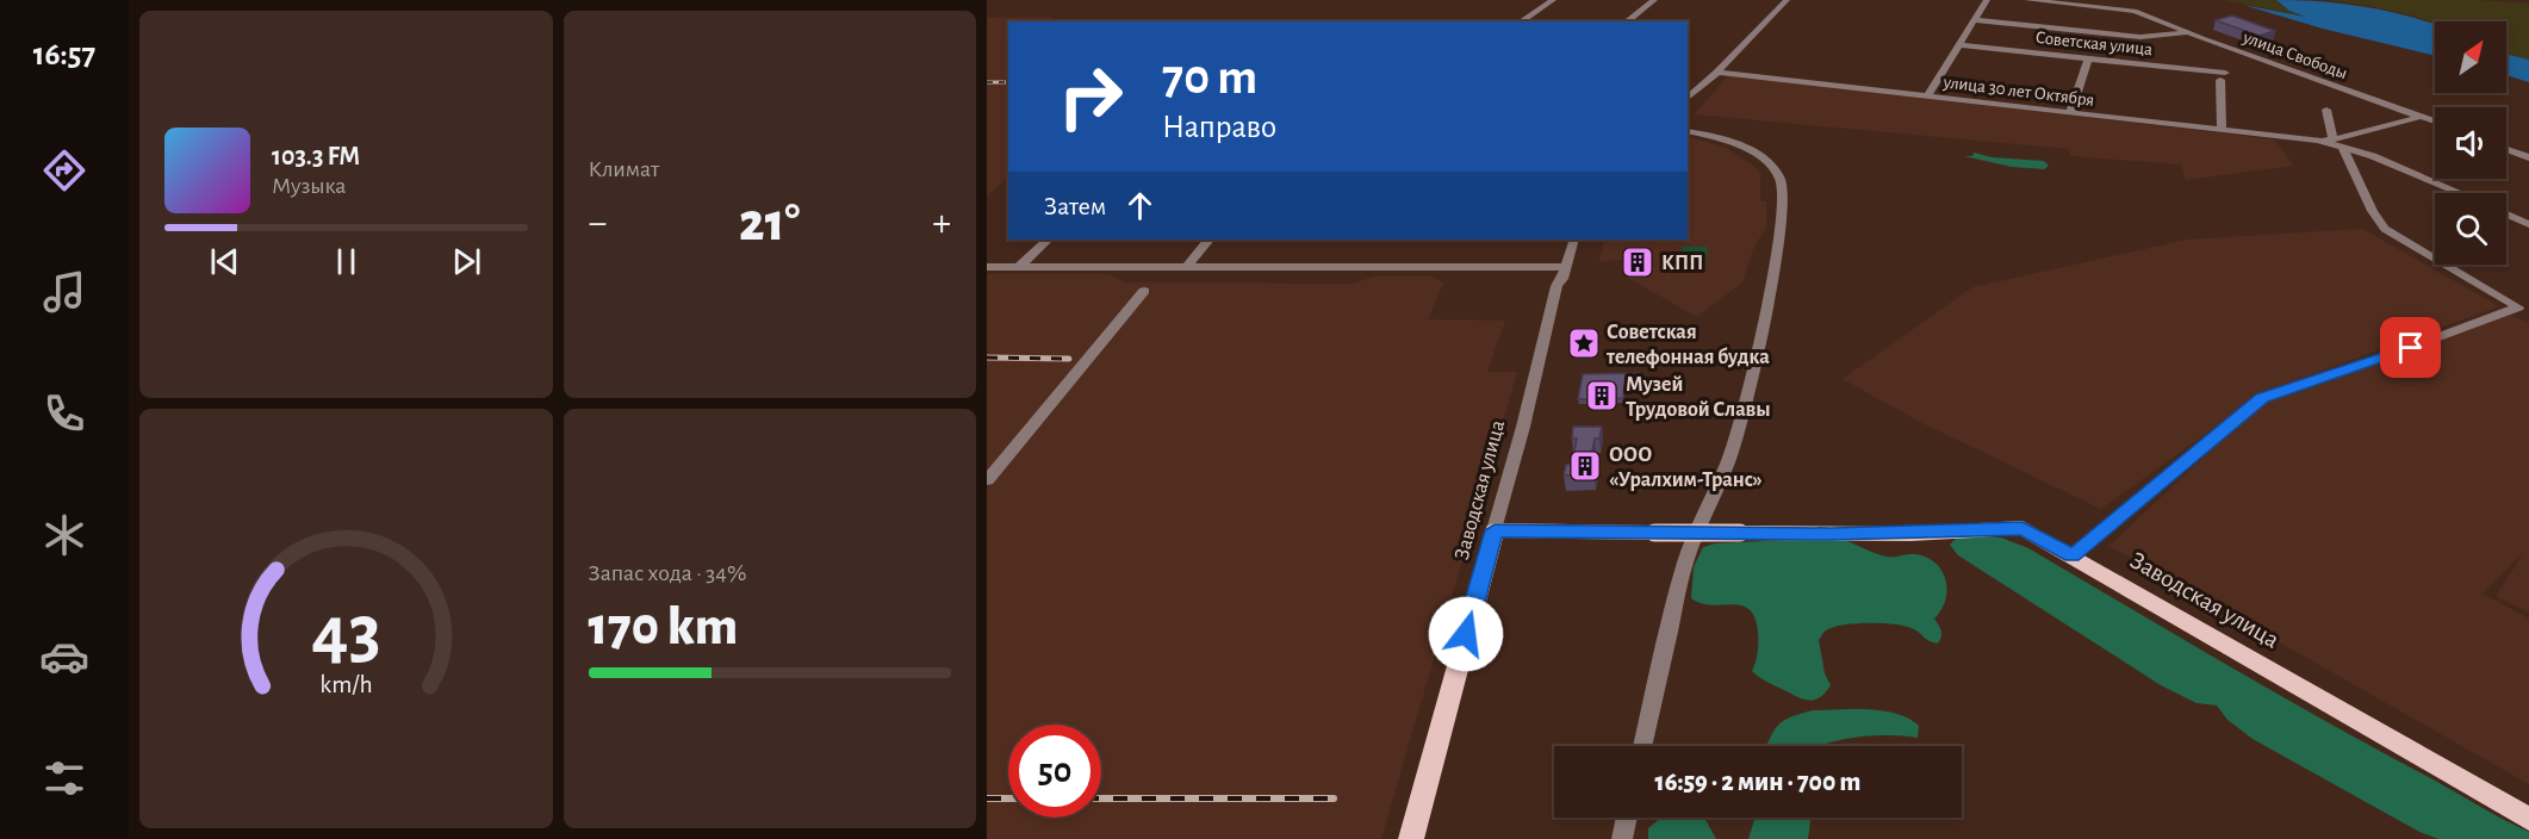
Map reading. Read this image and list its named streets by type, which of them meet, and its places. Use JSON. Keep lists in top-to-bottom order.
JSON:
{
  "streets": {
    "main road": ["Заводская улица"],
    "street": ["Советская улица", "улица Свободы", "улица 30 лет Октября"]
  },
  "crossings": [
    ["Советская улица", "улица 30 лет Октября"]
  ],
  "places": {
    "building": ["КПП", "Музей Трудовой Славы", "ООО «Уралхим-Транс»"],
    "place": ["Советская телефонная будка"]
  },
  "north": "top right",
  "page": {
    "tabs": "16:57",
    "tile": [
      "Климат",
      ["Запас хода · 34%", "170 km"]
    ],
    "turn": ["70 m", "Направо"],
    "song": ["103.3 FM", "Музыка"],
    "then": "Затем",
    "heat": ["−", "21°", "+"],
    "limit": "50",
    "trip": "16:59 · 2 мин · 700 m",
    "gauge": ["43", "km/h"]
  }
}
